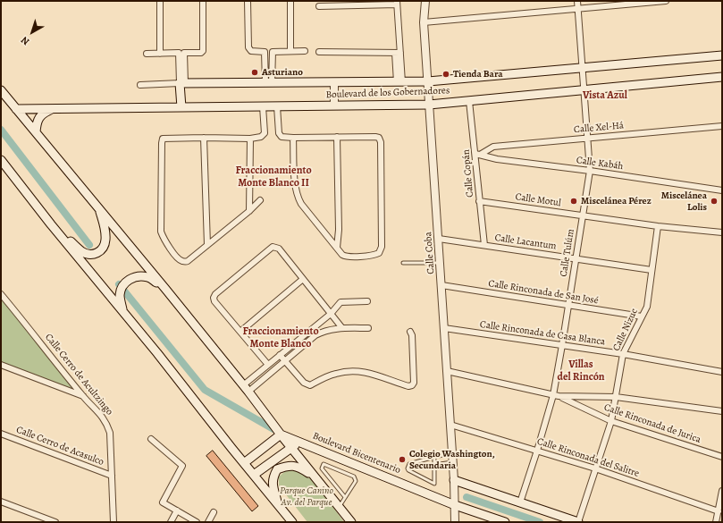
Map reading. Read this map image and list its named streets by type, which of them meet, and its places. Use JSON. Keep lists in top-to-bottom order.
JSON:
{
  "streets": {
    "main road": ["Boulevard de los Gobernadores", "Boulevard Bicentenario"],
    "street": [
      "Calle Xel-Há",
      "Calle Kabáh",
      "Calle Copán",
      "Calle Motul",
      "Calle Lacantum",
      "Calle Coba",
      "Calle Tulúm",
      "Calle Rinconada de San José",
      "Calle Nizuc",
      "Calle Rinconada de Casa Blanca",
      "Calle Cerro de Acultzingo",
      "Calle Rinconada de Jurica",
      "Calle Cerro de Acasulco",
      "Calle Rinconada del Salitre"
    ]
  },
  "crossings": [
    ["Boulevard de los Gobernadores", "Calle Copán"],
    ["Boulevard de los Gobernadores", "Calle Coba"],
    ["Boulevard de los Gobernadores", "Calle Tulúm"],
    ["Calle Xel-Há", "Calle Kabáh"],
    ["Calle Xel-Há", "Calle Copán"],
    ["Calle Xel-Há", "Calle Tulúm"],
    ["Calle Kabáh", "Calle Copán"],
    ["Calle Kabáh", "Calle Tulúm"],
    ["Calle Copán", "Calle Motul"],
    ["Calle Copán", "Calle Lacantum"],
    ["Calle Motul", "Calle Tulúm"],
    ["Calle Motul", "Calle Nizuc"],
    ["Calle Lacantum", "Calle Coba"],
    ["Calle Lacantum", "Calle Tulúm"],
    ["Calle Lacantum", "Calle Nizuc"],
    ["Calle Coba", "Calle Rinconada de San José"],
    ["Calle Coba", "Calle Rinconada de Casa Blanca"],
    ["Calle Coba", "Boulevard Bicentenario"],
    ["Calle Coba", "Calle Rinconada del Salitre"],
    ["Calle Tulúm", "Calle Rinconada de San José"],
    ["Calle Tulúm", "Calle Rinconada de Casa Blanca"],
    ["Calle Tulúm", "Calle Rinconada de Jurica"],
    ["Calle Tulúm", "Calle Rinconada del Salitre"],
    ["Calle Rinconada de San José", "Calle Nizuc"],
    ["Calle Nizuc", "Calle Rinconada de Casa Blanca"],
    ["Calle Nizuc", "Calle Rinconada de Jurica"],
    ["Calle Nizuc", "Calle Rinconada del Salitre"],
    ["Calle Cerro de Acultzingo", "Calle Cerro de Acasulco"]
  ],
  "districts": [
    "Vista Azul",
    "Fraccionamiento Monte Blanco II",
    "Fraccionamiento Monte Blanco",
    "Villas del Rincón"
  ],
  "parks": ["Parque Canino Av. del Parque"],
  "places": [
    "Asturiano",
    "Tienda Bara",
    "Miscelánea Pérez",
    "Miscelánea Lolis",
    "Colegio Washington, Secundaria"
  ],
  "north": "bottom left"
}
